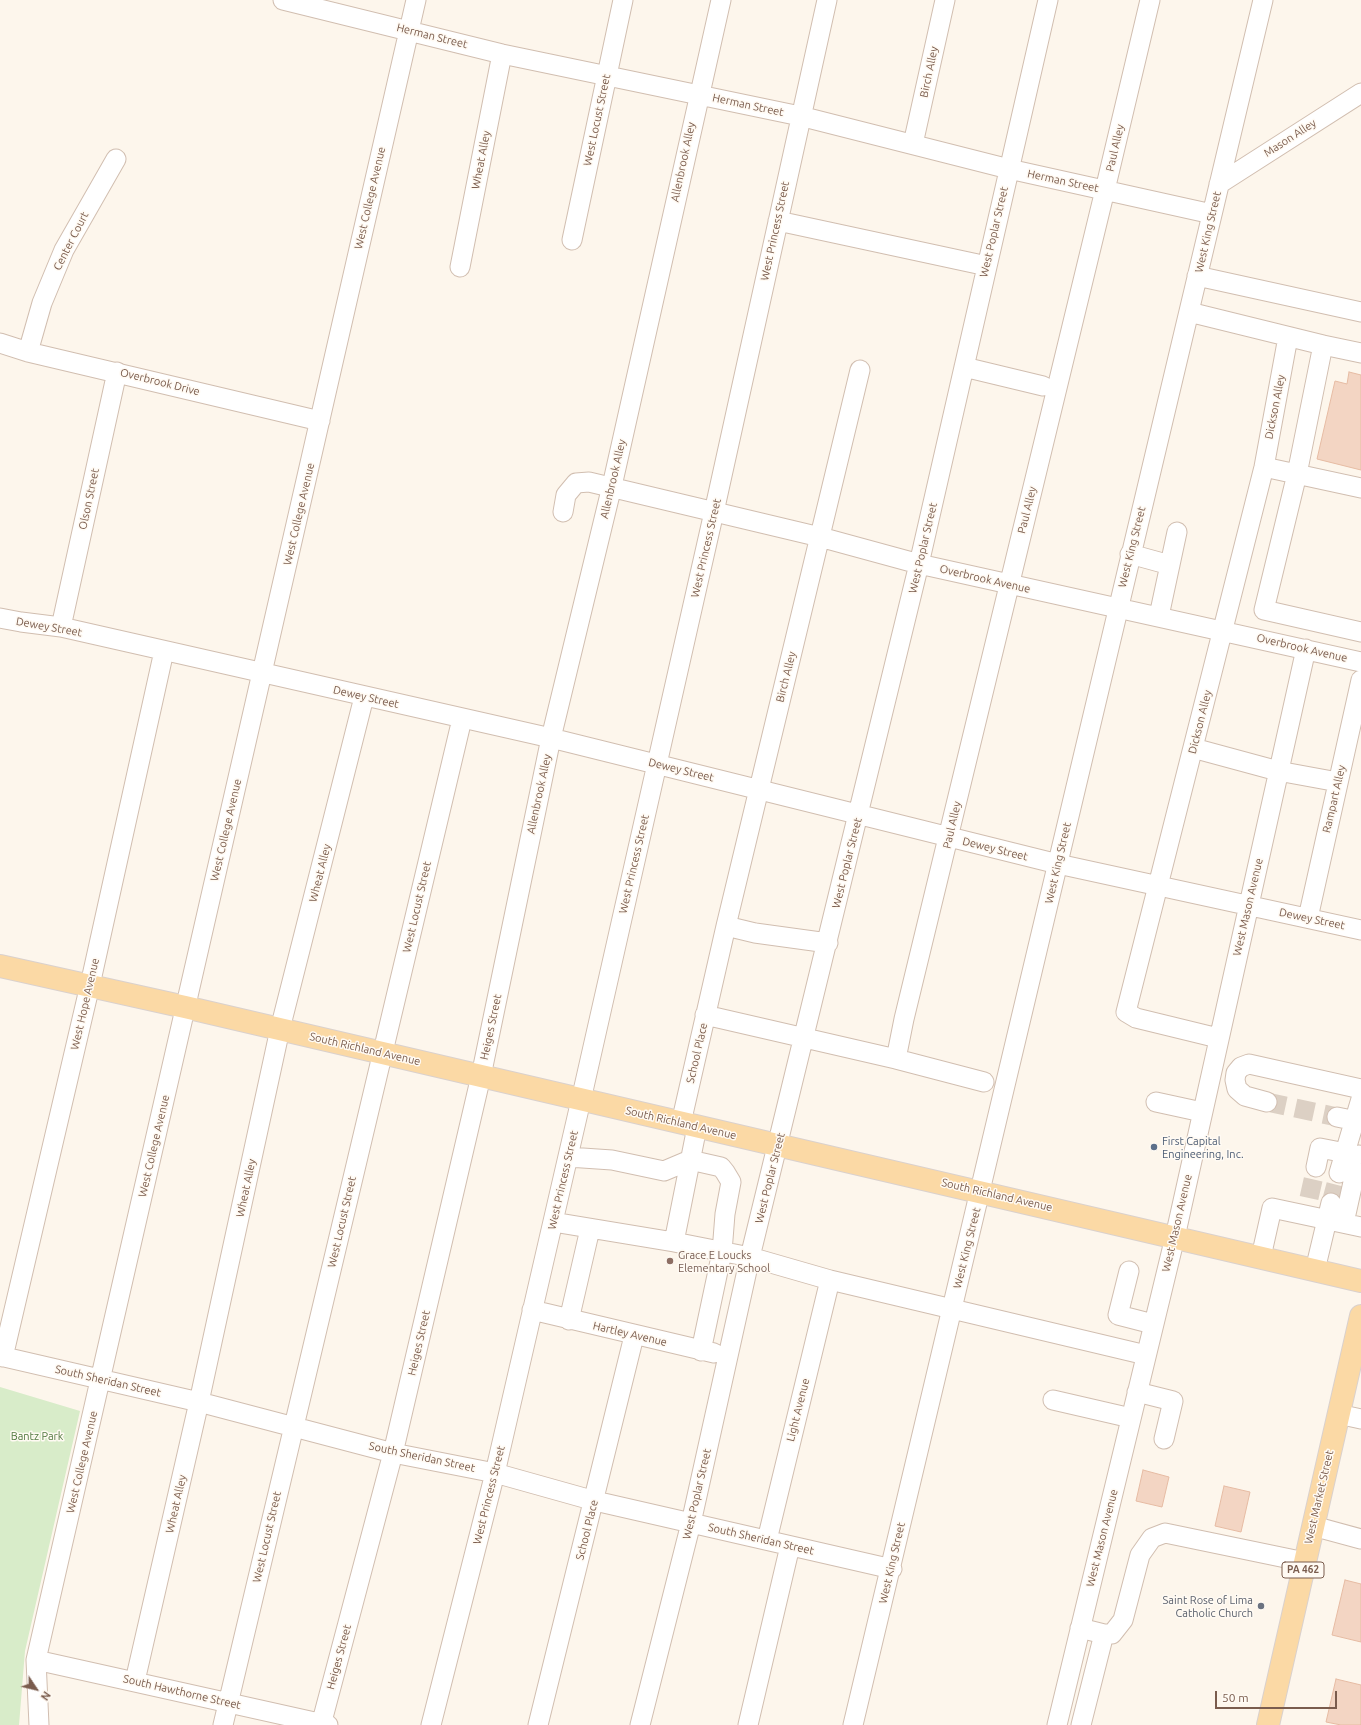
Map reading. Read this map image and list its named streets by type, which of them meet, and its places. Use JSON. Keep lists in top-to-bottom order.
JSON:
{
  "streets": {
    "main road": ["South Richland Avenue", "West Market Street", "PA 462"],
    "street": [
      "Herman Street",
      "Birch Alley",
      "West Locust Street",
      "Mason Alley",
      "Paul Alley",
      "Wheat Alley",
      "Allenbrook Alley",
      "West College Avenue",
      "West Princess Street",
      "West Poplar Street",
      "West King Street",
      "Center Court",
      "Overbrook Drive",
      "Dickson Alley",
      "Olson Street",
      "Overbrook Avenue",
      "Dewey Street",
      "Rampart Alley",
      "West Mason Avenue",
      "West Hope Avenue",
      "Heiges Street",
      "School Place",
      "Hartley Avenue",
      "South Sheridan Street",
      "Light Avenue",
      "South Hawthorne Street"
    ]
  },
  "crossings": [
    ["Herman Street", "Birch Alley"],
    ["Herman Street", "West Locust Street"],
    ["Herman Street", "Paul Alley"],
    ["Herman Street", "Wheat Alley"],
    ["Herman Street", "Allenbrook Alley"],
    ["Herman Street", "West College Avenue"],
    ["Herman Street", "West Princess Street"],
    ["Herman Street", "West Poplar Street"],
    ["Herman Street", "West King Street"],
    ["Birch Alley", "Overbrook Avenue"],
    ["Birch Alley", "Dewey Street"],
    ["Birch Alley", "School Place"],
    ["West Locust Street", "Dewey Street"],
    ["West Locust Street", "South Richland Avenue"],
    ["West Locust Street", "South Sheridan Street"],
    ["West Locust Street", "South Hawthorne Street"],
    ["Mason Alley", "West King Street"],
    ["Paul Alley", "Overbrook Avenue"],
    ["Paul Alley", "Dewey Street"],
    ["Wheat Alley", "Dewey Street"],
    ["Wheat Alley", "South Richland Avenue"],
    ["Wheat Alley", "South Sheridan Street"],
    ["Wheat Alley", "South Hawthorne Street"],
    ["Allenbrook Alley", "Overbrook Avenue"],
    ["Allenbrook Alley", "Dewey Street"],
    ["Allenbrook Alley", "Heiges Street"],
    ["West College Avenue", "Overbrook Drive"],
    ["West College Avenue", "Dewey Street"],
    ["West College Avenue", "South Richland Avenue"],
    ["West College Avenue", "South Sheridan Street"],
    ["West College Avenue", "South Hawthorne Street"],
    ["West Princess Street", "Overbrook Avenue"],
    ["West Princess Street", "Dewey Street"],
    ["West Princess Street", "South Richland Avenue"],
    ["West Princess Street", "Hartley Avenue"],
    ["West Princess Street", "South Sheridan Street"],
    ["West Poplar Street", "Overbrook Avenue"],
    ["West Poplar Street", "Dewey Street"],
    ["West Poplar Street", "South Richland Avenue"],
    ["West Poplar Street", "Hartley Avenue"],
    ["West Poplar Street", "South Sheridan Street"],
    ["West King Street", "Overbrook Avenue"],
    ["West King Street", "Dewey Street"],
    ["West King Street", "South Richland Avenue"],
    ["West King Street", "South Sheridan Street"],
    ["Center Court", "Overbrook Drive"],
    ["Overbrook Drive", "Olson Street"],
    ["Dickson Alley", "Overbrook Avenue"],
    ["Dickson Alley", "Dewey Street"],
    ["Dickson Alley", "West Mason Avenue"],
    ["Olson Street", "Dewey Street"],
    ["Overbrook Avenue", "West Mason Avenue"],
    ["Dewey Street", "Rampart Alley"],
    ["Dewey Street", "West Mason Avenue"],
    ["Dewey Street", "West Hope Avenue"],
    ["West Mason Avenue", "South Richland Avenue"],
    ["West Hope Avenue", "South Richland Avenue"],
    ["West Hope Avenue", "South Sheridan Street"],
    ["Heiges Street", "South Richland Avenue"],
    ["Heiges Street", "South Sheridan Street"],
    ["Heiges Street", "South Hawthorne Street"],
    ["South Richland Avenue", "School Place"],
    ["School Place", "Hartley Avenue"],
    ["School Place", "South Sheridan Street"],
    ["South Sheridan Street", "Light Avenue"]
  ],
  "parks": ["Bantz Park"],
  "places": ["First Capital Engineering, Inc.", "Grace E Loucks Elementary School", "Saint Rose of Lima Catholic Church"],
  "scale_bar": "50 m",
  "north": "bottom right"
}
